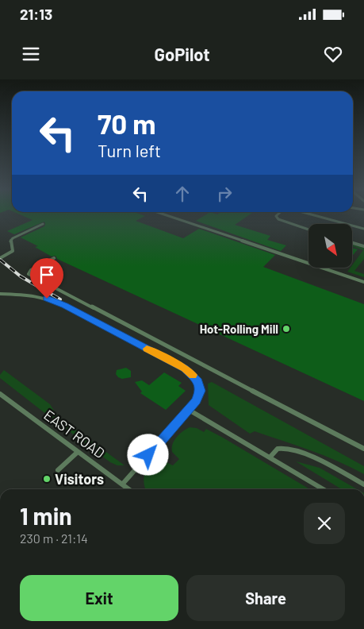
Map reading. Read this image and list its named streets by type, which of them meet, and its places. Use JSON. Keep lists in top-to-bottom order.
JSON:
{
  "streets": {
    "lane": ["EAST ROAD"]
  },
  "places": ["Hot-Rolling Mill", "Visitors"],
  "north": "bottom right",
  "page": {
    "status": "21:13",
    "header": "GoPilot",
    "turn": ["70 m", "Turn left"],
    "heading": ["1 min", "230 m · 21:14"],
    "buttons": ["Exit", "Share"]
  }
}
